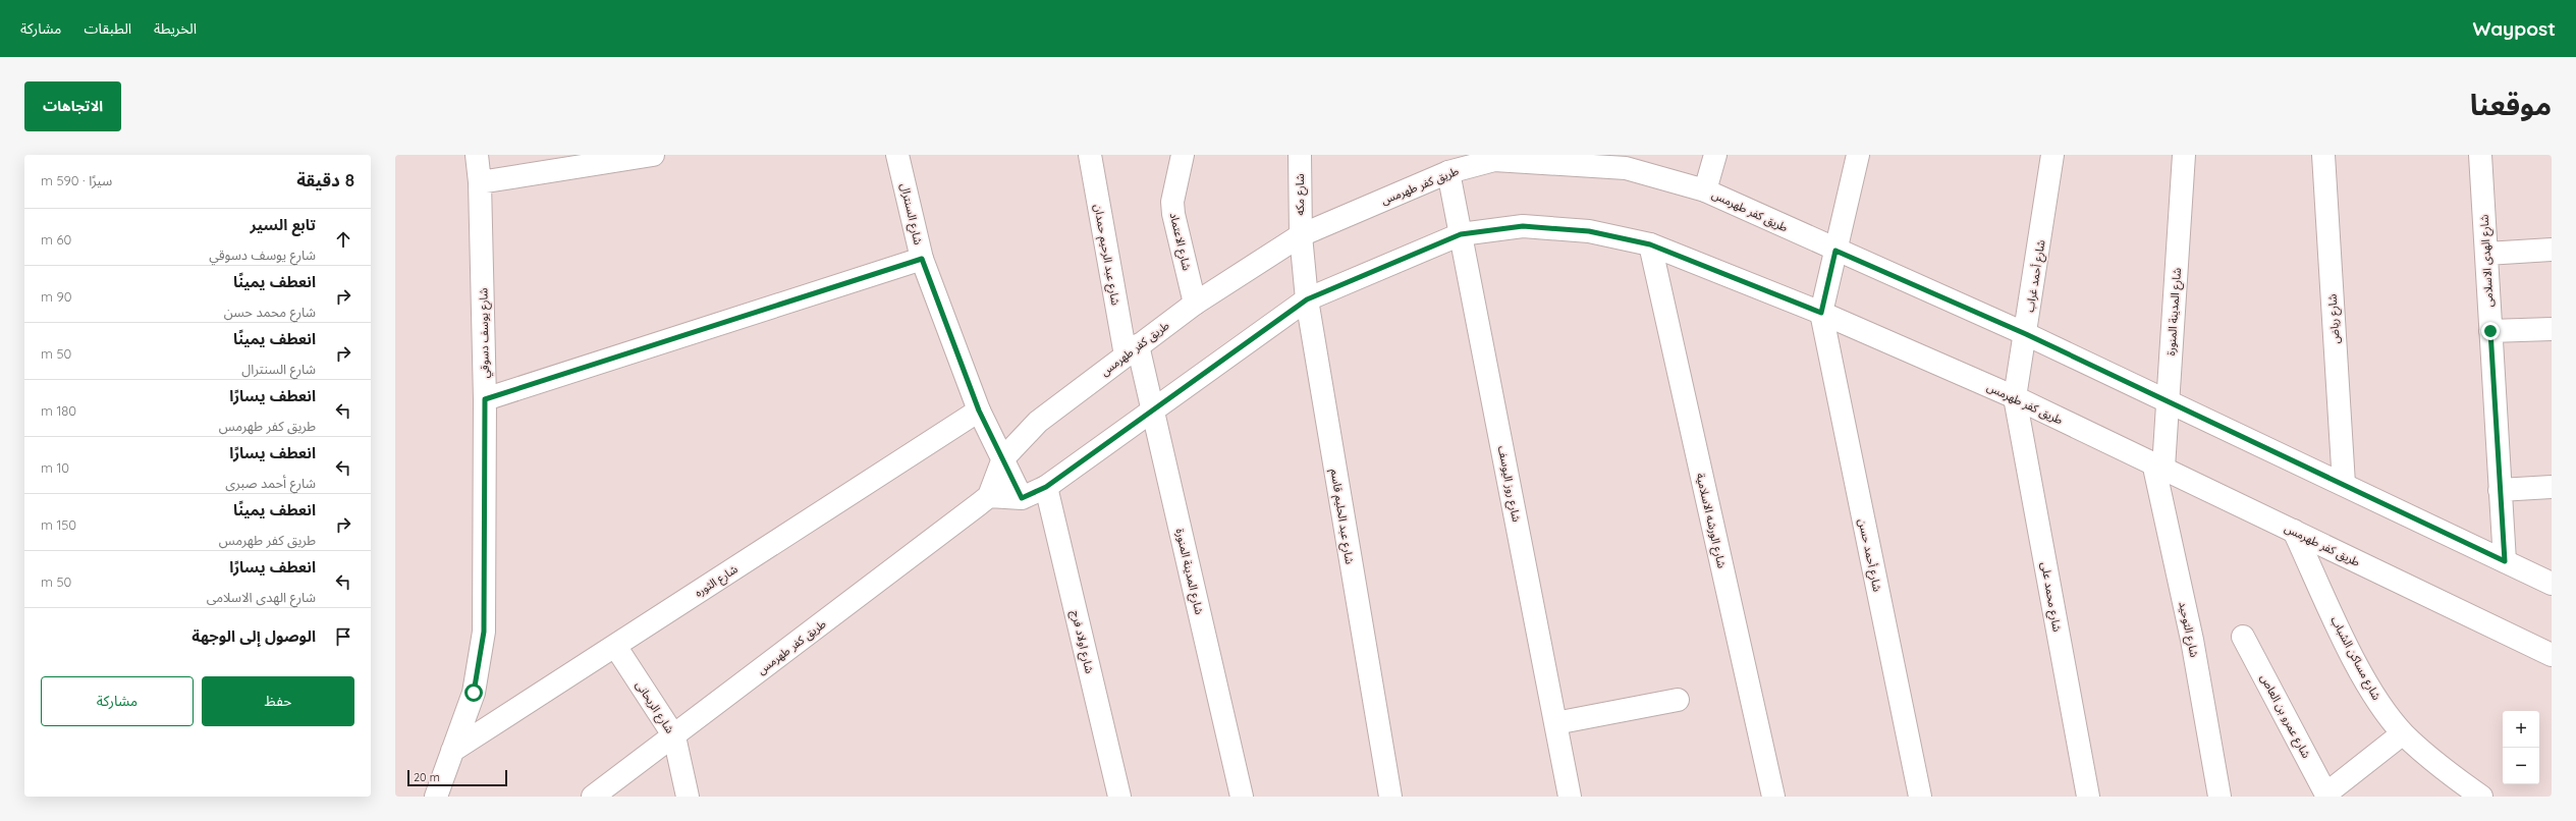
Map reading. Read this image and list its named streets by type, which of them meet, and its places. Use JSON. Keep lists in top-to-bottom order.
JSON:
{
  "streets": {
    "street": [
      "طريق كفر طهرمس",
      "شارع مكه",
      "شارع السنترال",
      "شارع الاعتماد",
      "شارع عبد الرحيم حمدان",
      "شارع الهدى الاسلامى",
      "شارع أحمد غراب",
      "شارع المدينة المنورة",
      "شارع رياض",
      "شارع يوسف دسوقي",
      "شارع روز اليوسف",
      "شارع عبد الحليم قاسم",
      "شارع الورشه الاسلامية",
      "شارع أحمد حسن",
      "شارع الثوره",
      "شارع محمد على",
      "شارع التوحيد",
      "شارع اولاد فرج",
      "شارع مساكن الشباب",
      "شارع الريحانى",
      "شارع عمرو بن العاص"
    ]
  },
  "crossings": [
    ["طريق كفر طهرمس", "شارع مكه"],
    ["طريق كفر طهرمس", "شارع السنترال"],
    ["طريق كفر طهرمس", "شارع الاعتماد"],
    ["طريق كفر طهرمس", "شارع عبد الرحيم حمدان"],
    ["طريق كفر طهرمس", "شارع الهدى الاسلامى"],
    ["طريق كفر طهرمس", "شارع أحمد غراب"],
    ["طريق كفر طهرمس", "شارع المدينة المنورة"],
    ["طريق كفر طهرمس", "شارع رياض"],
    ["طريق كفر طهرمس", "شارع روز اليوسف"],
    ["طريق كفر طهرمس", "شارع عبد الحليم قاسم"],
    ["طريق كفر طهرمس", "شارع الورشه الاسلامية"],
    ["طريق كفر طهرمس", "شارع أحمد حسن"],
    ["طريق كفر طهرمس", "شارع محمد على"],
    ["طريق كفر طهرمس", "شارع التوحيد"],
    ["طريق كفر طهرمس", "شارع اولاد فرج"],
    ["طريق كفر طهرمس", "شارع مساكن الشباب"],
    ["طريق كفر طهرمس", "شارع الريحانى"],
    ["شارع مكه", "شارع عبد الحليم قاسم"],
    ["شارع السنترال", "شارع الثوره"],
    ["شارع عبد الرحيم حمدان", "شارع المدينة المنورة"],
    ["شارع أحمد غراب", "شارع محمد على"],
    ["شارع المدينة المنورة", "شارع التوحيد"],
    ["شارع يوسف دسوقي", "شارع الثوره"],
    ["شارع الثوره", "شارع الريحانى"]
  ],
  "scale_bar": "20 m",
  "page": {
    "header": "Waypost",
    "nav": ["الخريطة", "الطبقات", "مشاركة"],
    "title": "موقعنا",
    "buttons": [
      "الاتجاهات",
      ["حفظ", "مشاركة"]
    ],
    "heading": ["8 دقيقة", "سيرًا · 590 m"],
    "list": [
      ["تابع السير", "شارع يوسف دسوقي", "60 m"],
      ["انعطف يمينًا", "شارع محمد حسن", "90 m"],
      ["انعطف يمينًا", "شارع السنترال", "50 m"],
      ["انعطف يسارًا", "طريق كفر طهرمس", "180 m"],
      ["انعطف يسارًا", "شارع أحمد صبرى", "10 m"],
      ["انعطف يمينًا", "طريق كفر طهرمس", "150 m"],
      ["انعطف يسارًا", "شارع الهدى الاسلامى", "50 m"],
      "الوصول إلى الوجهة"
    ],
    "map_buttons": ["+", "−"],
    "scale": "20 m"
  }
}
